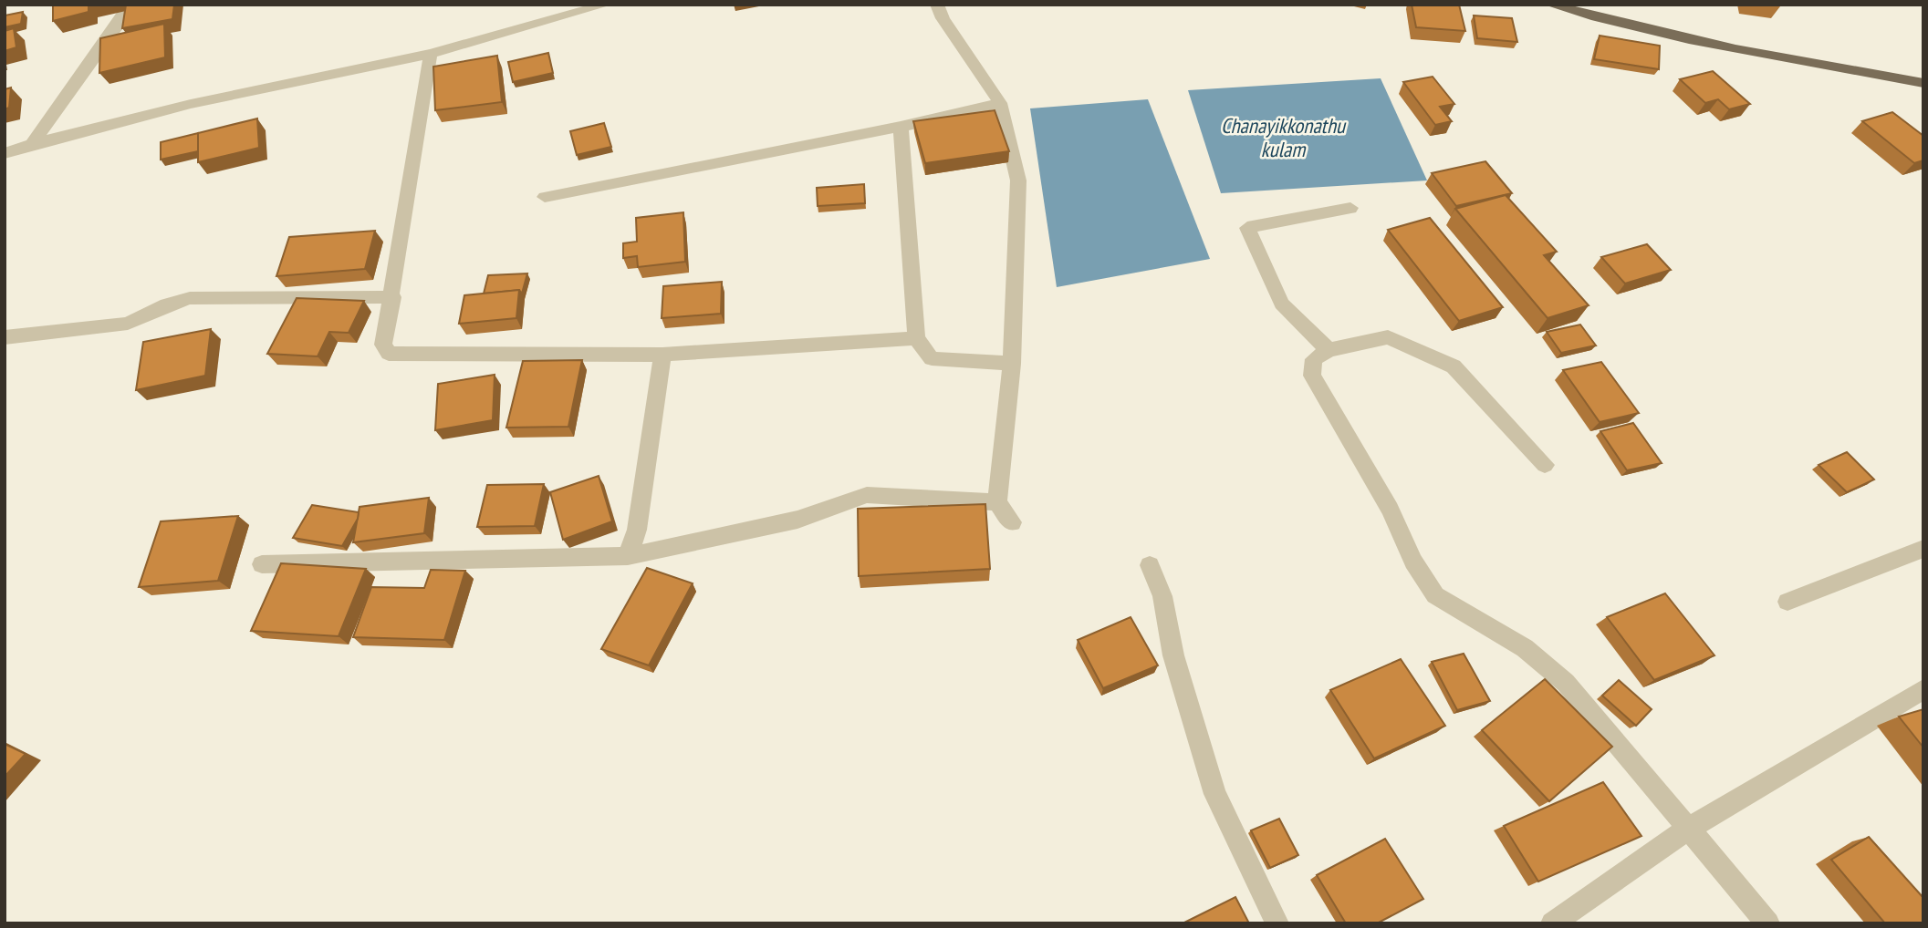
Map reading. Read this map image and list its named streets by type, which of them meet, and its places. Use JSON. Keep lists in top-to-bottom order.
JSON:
{
  "water": ["Chanayikkonathu kulam"]
}
